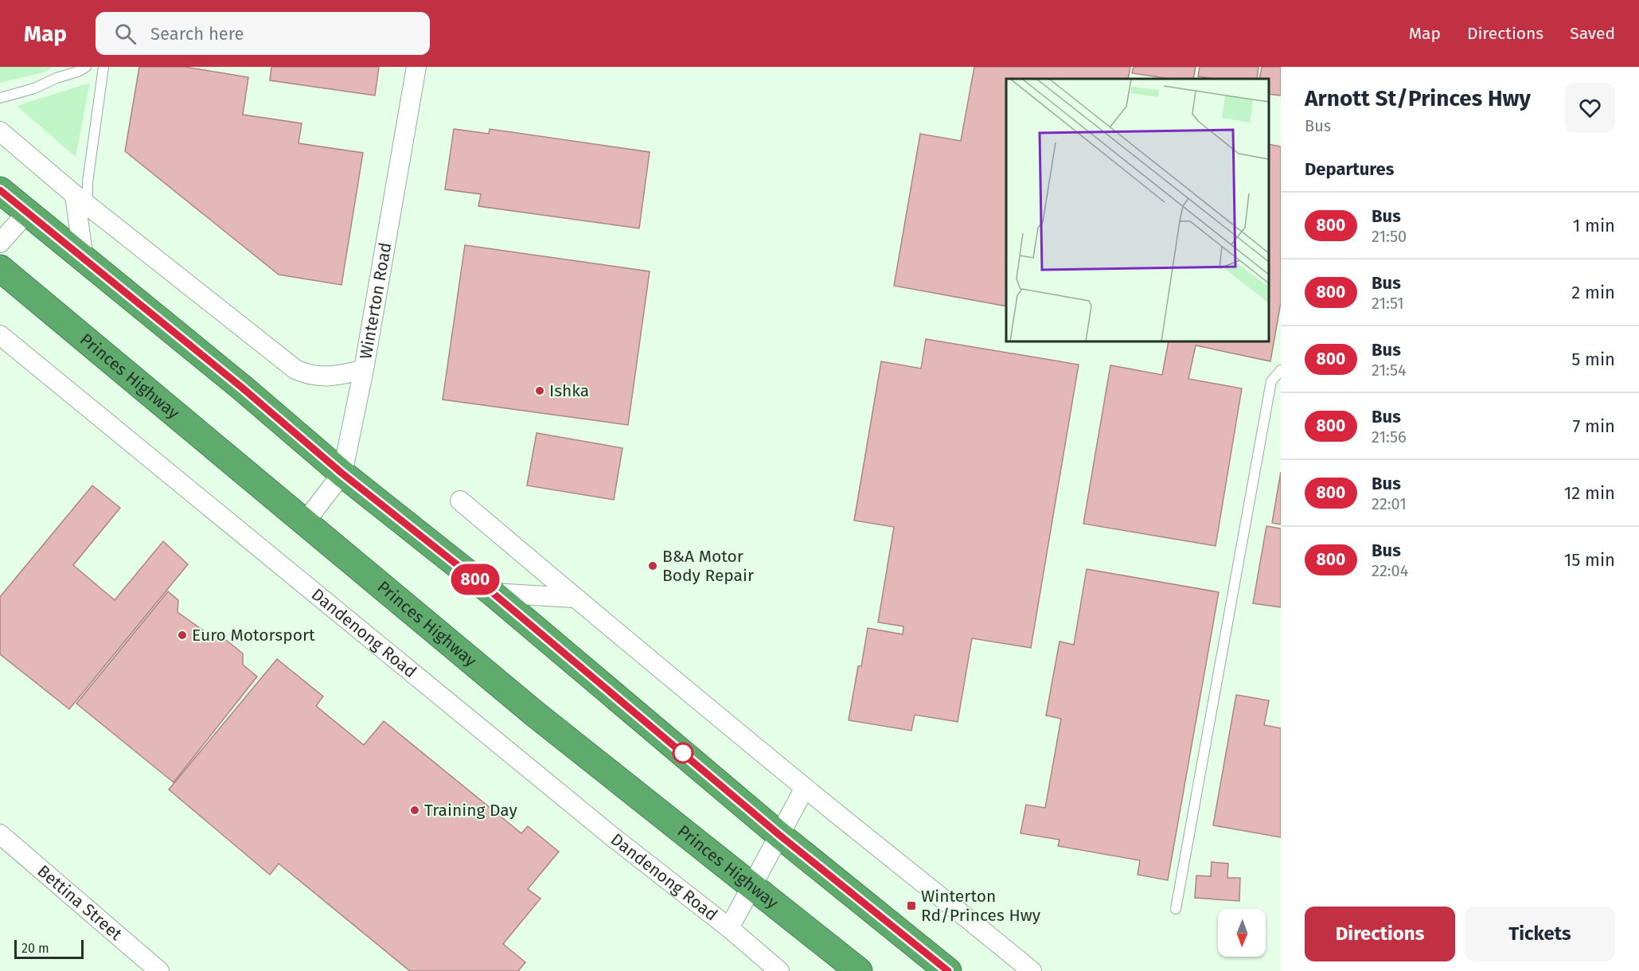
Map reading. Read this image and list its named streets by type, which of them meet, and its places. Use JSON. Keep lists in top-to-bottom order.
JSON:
{
  "streets": {
    "highway": ["Princes Highway"],
    "street": ["Winterton Road", "Dandenong Road", "Bettina Street"]
  },
  "crossings": [
    ["Winterton Road", "Princes Highway"],
    ["Princes Highway", "Dandenong Road"]
  ],
  "places": {
    "other": [
      "Ishka",
      "B&A Motor Body Repair",
      "Euro Motorsport",
      "Training Day"
    ],
    "transit": ["Winterton Rd/Princes Hwy"]
  },
  "lines": ["bus line 800"],
  "scale_bar": "20 m",
  "north": "bottom",
  "page": {
    "header": "Map",
    "search": "Search here",
    "nav": ["Map", "Directions", "Saved"],
    "on_map": "800",
    "heading": [
      ["Arnott St/Princes Hwy", "Bus"],
      "Departures"
    ],
    "list": [
      {
        "mark": "800",
        "name": "Bus",
        "note": "21:50",
        "value": "1 min"
      },
      {
        "mark": "800",
        "name": "Bus",
        "note": "21:51",
        "value": "2 min"
      },
      {
        "mark": "800",
        "name": "Bus",
        "note": "21:54",
        "value": "5 min"
      },
      {
        "mark": "800",
        "name": "Bus",
        "note": "21:56",
        "value": "7 min"
      },
      {
        "mark": "800",
        "name": "Bus",
        "note": "22:01",
        "value": "12 min"
      },
      {
        "mark": "800",
        "name": "Bus",
        "note": "22:04",
        "value": "15 min"
      }
    ],
    "buttons": ["Directions", "Tickets"],
    "scale": "20 m"
  }
}
